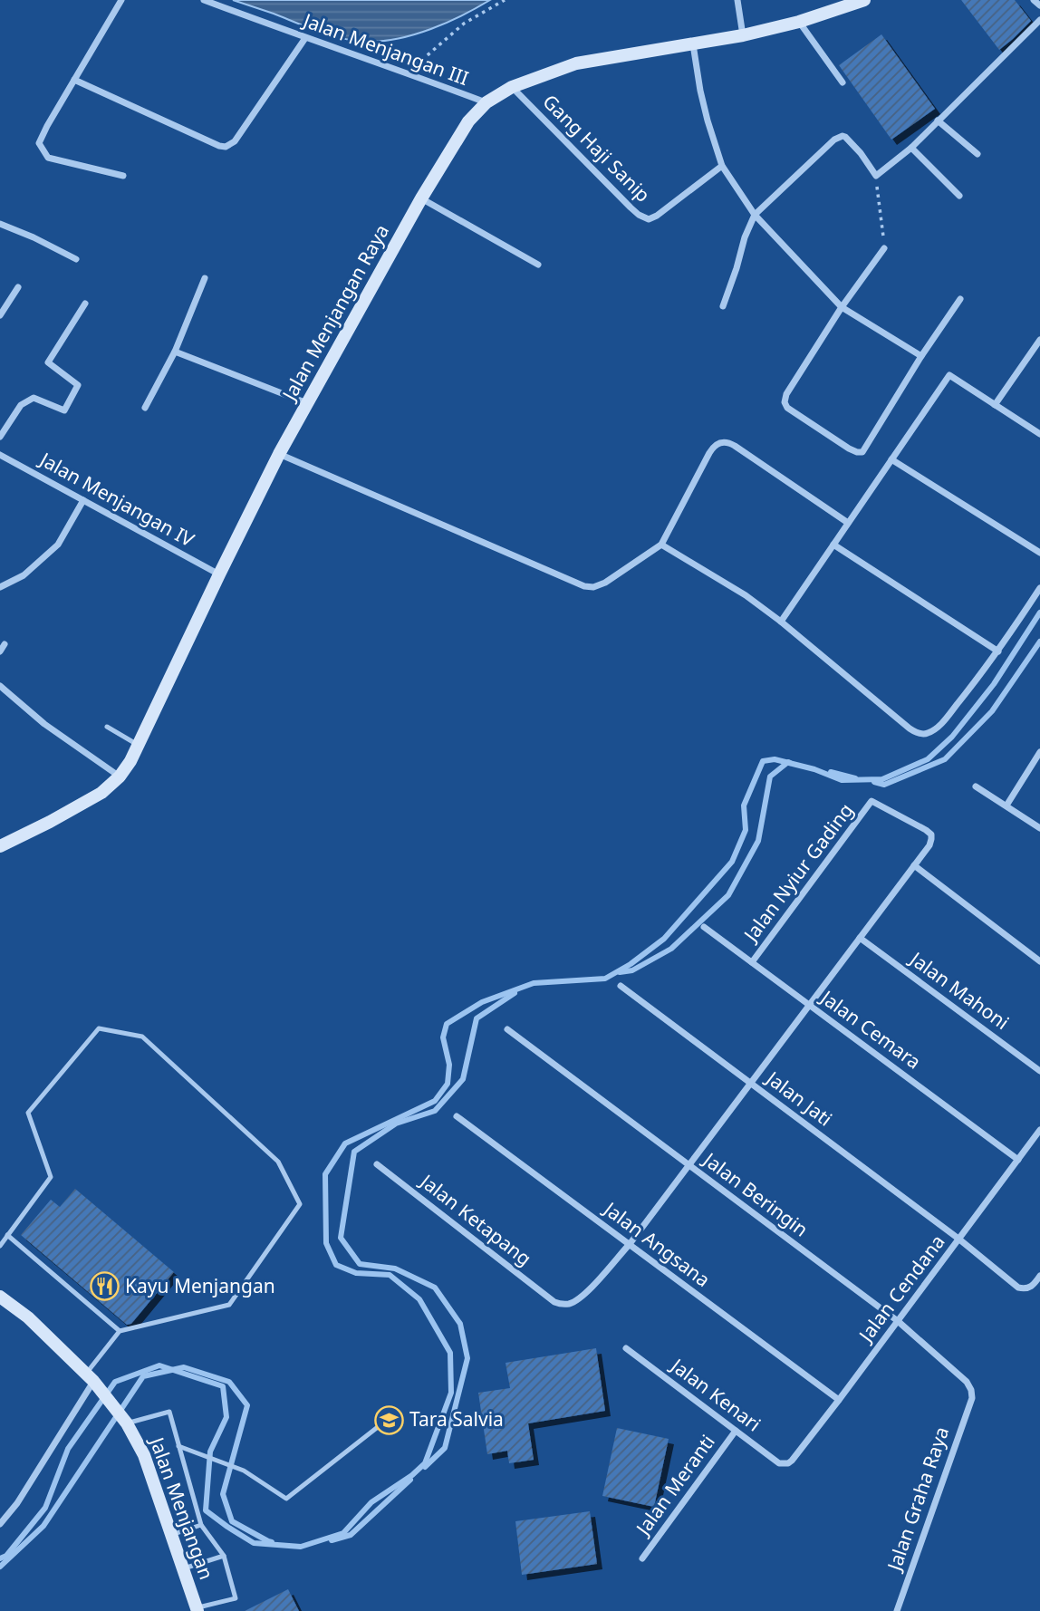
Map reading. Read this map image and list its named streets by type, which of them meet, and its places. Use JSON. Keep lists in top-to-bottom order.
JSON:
{
  "streets": {
    "main road": ["Jalan Menjangan Raya", "Jalan Menjangan"],
    "street": [
      "Jalan Menjangan III",
      "Gang Haji Sanip",
      "Jalan Menjangan IV",
      "Jalan Nyiur Gading",
      "Jalan Mahoni",
      "Jalan Cemara",
      "Jalan Jati",
      "Jalan Beringin",
      "Jalan Ketapang",
      "Jalan Angsana",
      "Jalan Cendana",
      "Jalan Kenari",
      "Jalan Meranti",
      "Jalan Graha Raya"
    ]
  },
  "crossings": [
    ["Jalan Menjangan III", "Jalan Menjangan Raya"],
    ["Gang Haji Sanip", "Jalan Menjangan Raya"],
    ["Jalan Menjangan Raya", "Jalan Menjangan IV"],
    ["Jalan Nyiur Gading", "Jalan Cemara"],
    ["Jalan Cemara", "Jalan Cendana"],
    ["Jalan Jati", "Jalan Cendana"],
    ["Jalan Beringin", "Jalan Cendana"],
    ["Jalan Beringin", "Jalan Graha Raya"],
    ["Jalan Ketapang", "Jalan Angsana"],
    ["Jalan Angsana", "Jalan Cendana"],
    ["Jalan Cendana", "Jalan Kenari"],
    ["Jalan Kenari", "Jalan Meranti"]
  ],
  "places": {
    "restaurant": ["Kayu Menjangan"],
    "school or university": ["Tara Salvia"]
  }
}
